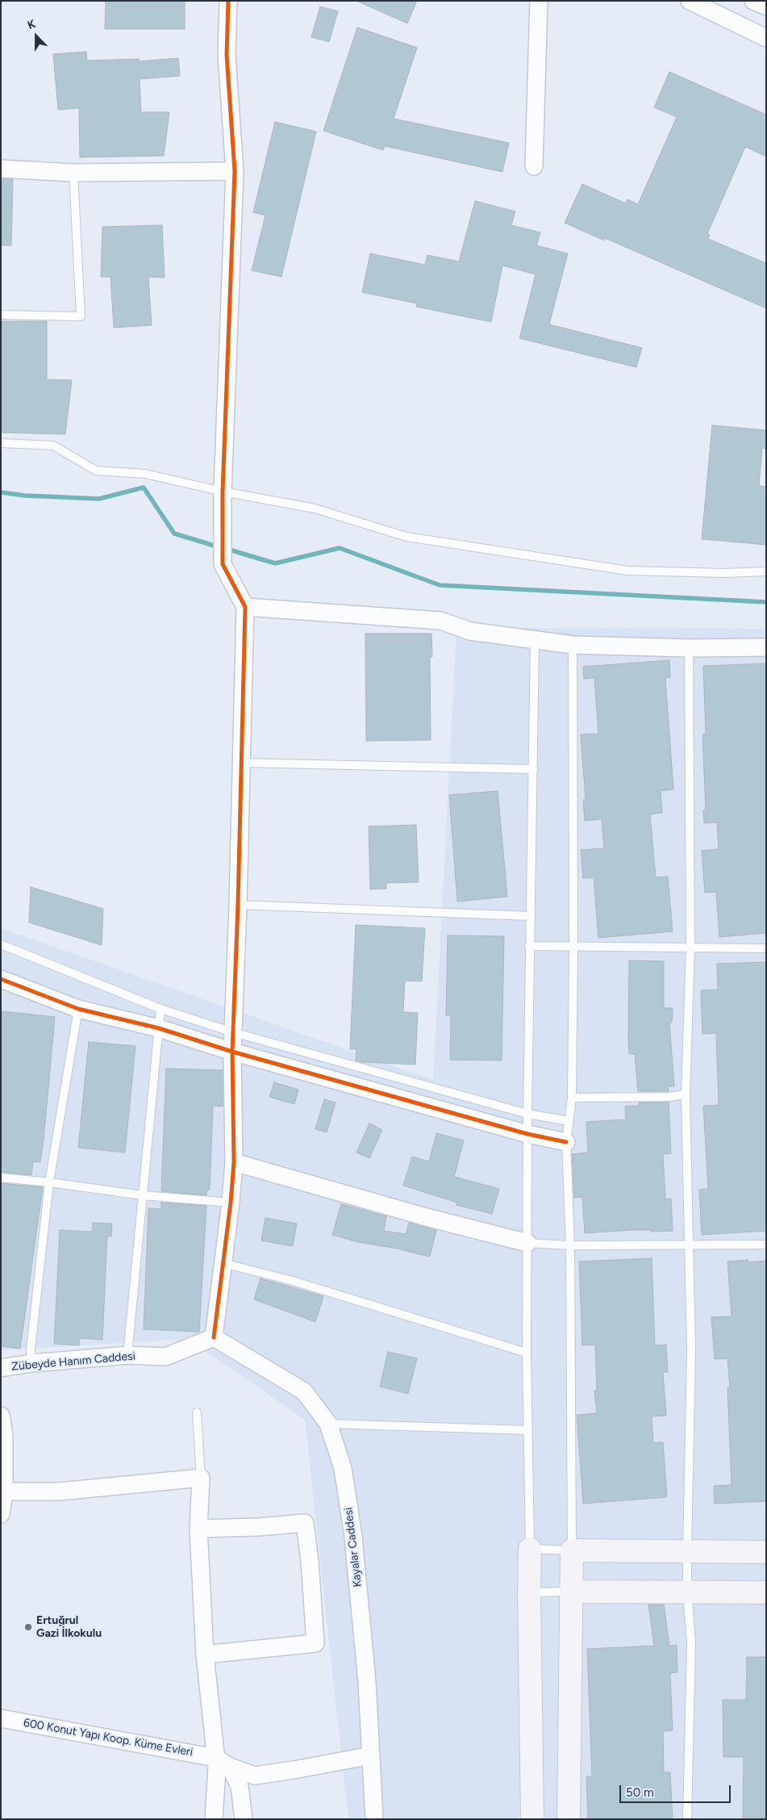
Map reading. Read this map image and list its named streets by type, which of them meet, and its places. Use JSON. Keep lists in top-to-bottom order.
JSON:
{
  "streets": {
    "street": ["Zübeyde Hanım Caddesi", "Kayalar Caddesi", "600 Konut Yapı Koop. Küme Evleri"]
  },
  "crossings": [
    ["Zübeyde Hanım Caddesi", "Kayalar Caddesi"],
    ["Kayalar Caddesi", "600 Konut Yapı Koop. Küme Evleri"]
  ],
  "places": ["Ertuğrul Gazi İlkokulu"],
  "scale_bar": "50 m",
  "north": "top"
}
